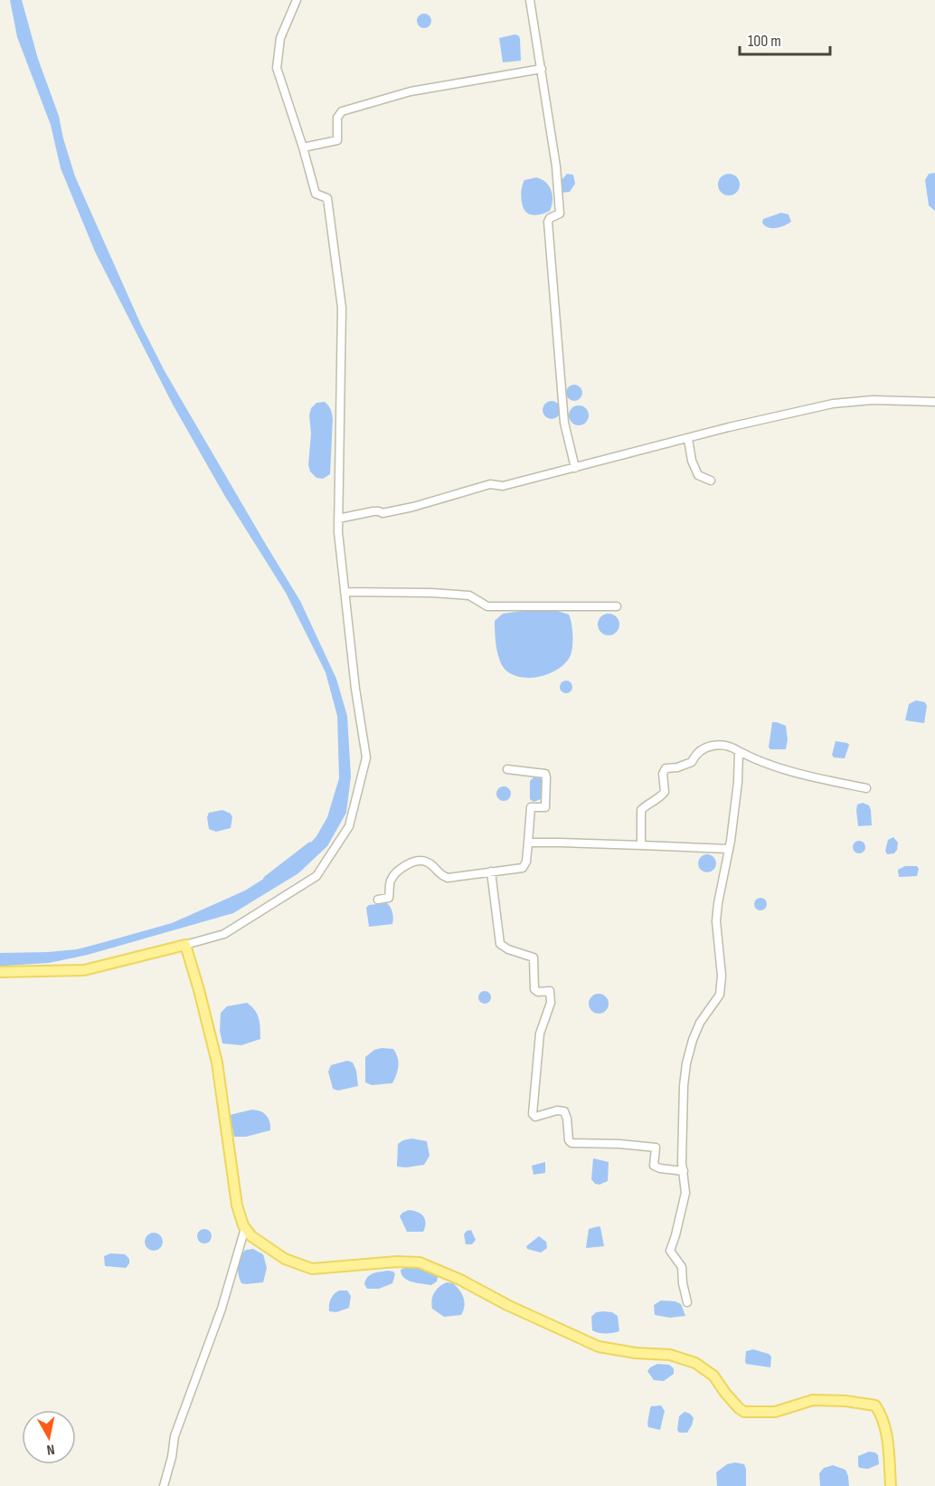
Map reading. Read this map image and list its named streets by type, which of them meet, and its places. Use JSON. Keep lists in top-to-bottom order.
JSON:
{
  "scale_bar": "100 m",
  "north": "bottom"
}
